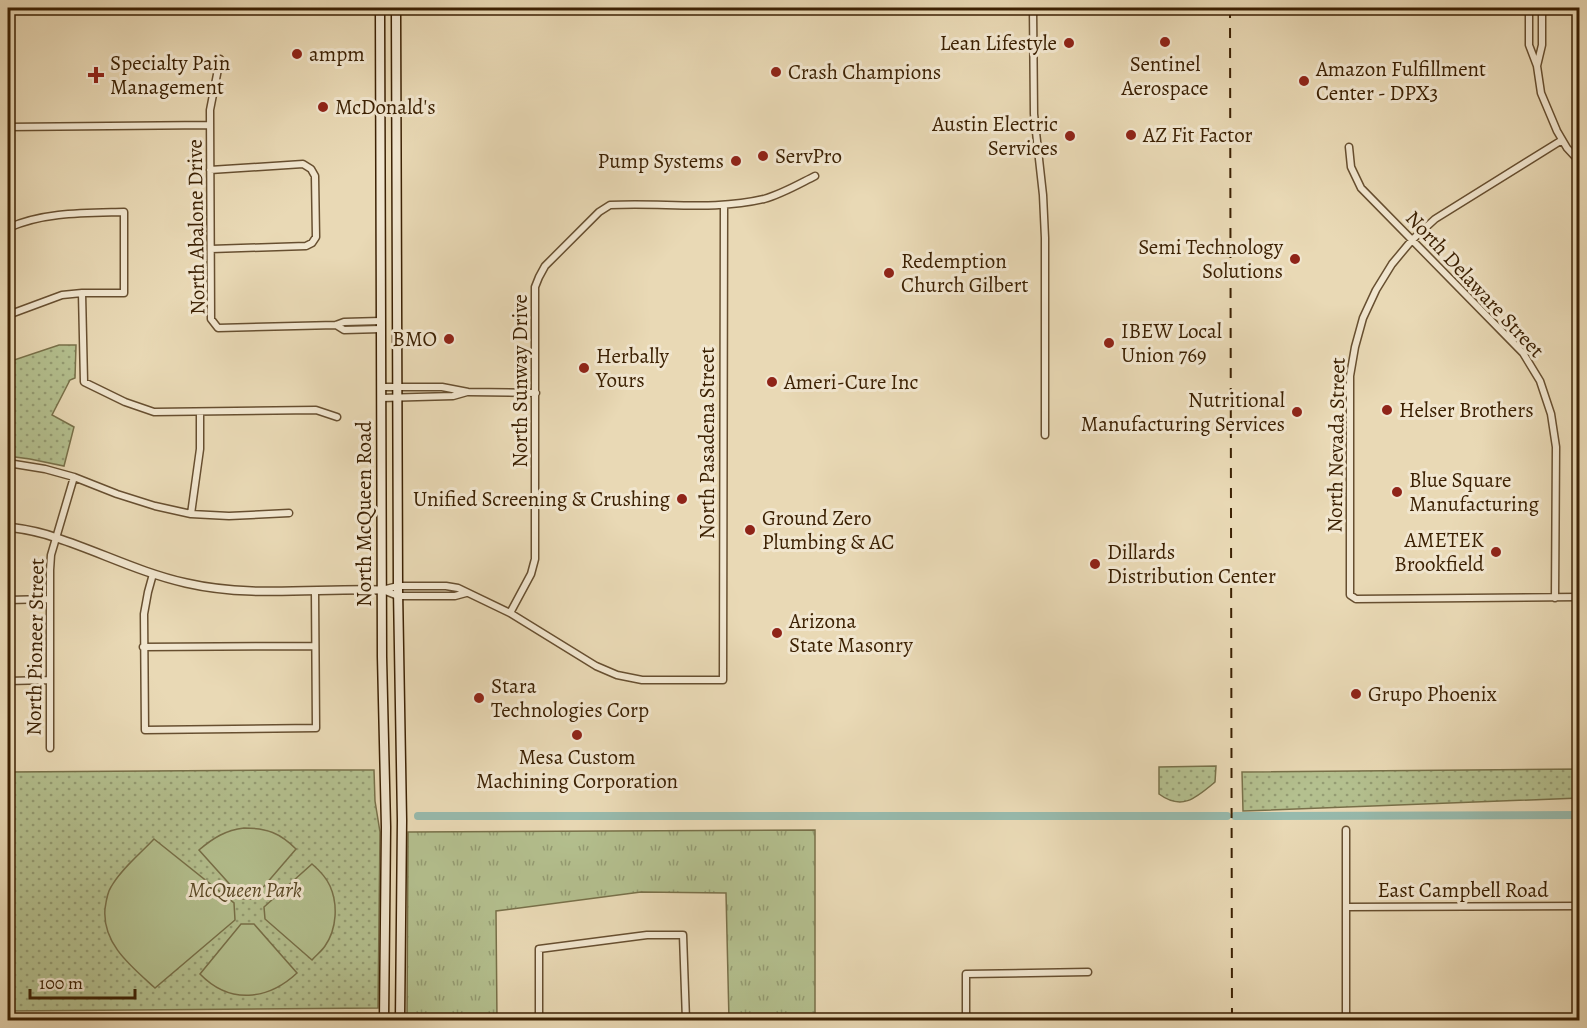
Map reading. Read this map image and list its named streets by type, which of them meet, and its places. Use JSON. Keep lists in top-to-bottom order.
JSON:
{
  "streets": {
    "main road": ["North McQueen Road"],
    "street": [
      "North Abalone Drive",
      "North Delaware Street",
      "North Sunway Drive",
      "North Pasadena Street",
      "North Nevada Street",
      "North Pioneer Street",
      "East Campbell Road"
    ]
  },
  "crossings": [
    ["North Delaware Street", "North Nevada Street"],
    ["North Sunway Drive", "North Pasadena Street"]
  ],
  "parks": ["McQueen Park"],
  "places": {
    "other": [
      "Sentinel Aerospace",
      "Lean Lifestyle",
      "ampm",
      "Crash Champions",
      "Amazon Fulfillment Center - DPX3",
      "McDonald's",
      "AZ Fit Factor",
      "Austin Electric Services",
      "ServPro",
      "Pump Systems",
      "Semi Technology Solutions",
      "Redemption Church Gilbert",
      "BMO",
      "IBEW Local Union 769",
      "Herbally Yours",
      "Ameri-Cure Inc",
      "Helser Brothers",
      "Nutritional Manufacturing Services",
      "Blue Square Manufacturing",
      "Unified Screening & Crushing",
      "Ground Zero Plumbing & AC",
      "AMETEK Brookfield",
      "Dillards Distribution Center",
      "Arizona State Masonry",
      "Grupo Phoenix",
      "Stara Technologies Corp",
      "Mesa Custom Machining Corporation"
    ],
    "health": ["Specialty Pain Management"]
  },
  "scale_bar": "100 m"
}
